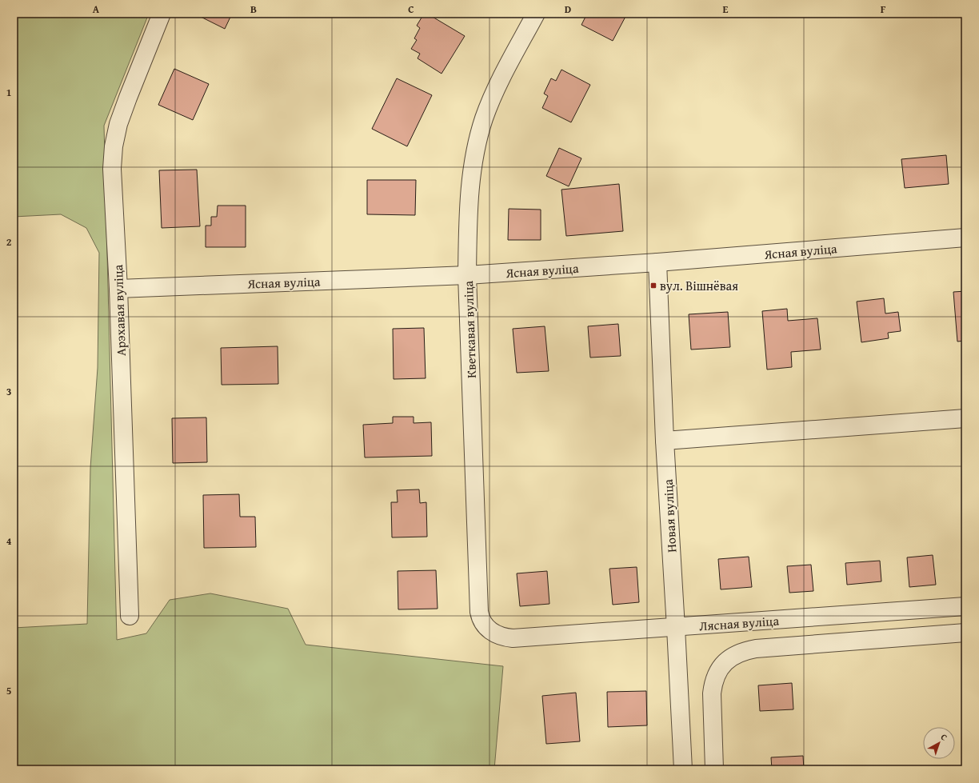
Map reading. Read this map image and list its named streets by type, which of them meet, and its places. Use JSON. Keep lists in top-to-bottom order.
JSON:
{
  "streets": {
    "street": [
      "Ясная вуліца",
      "Арэхавая вуліца",
      "Кветкавая вуліца",
      "Новая вуліца",
      "Лясная вуліца"
    ]
  },
  "crossings": [
    ["Ясная вуліца", "Арэхавая вуліца"],
    ["Ясная вуліца", "Кветкавая вуліца"],
    ["Ясная вуліца", "Новая вуліца"],
    ["Кветкавая вуліца", "Лясная вуліца"],
    ["Новая вуліца", "Лясная вуліца"]
  ],
  "places": {
    "transit": ["вул. Вішнёвая"]
  },
  "north": "top right",
  "grid": {
    "columns": [
      "A",
      "B",
      "C",
      "D",
      "E",
      "F"
    ],
    "rows": [
      "1",
      "2",
      "3",
      "4",
      "5"
    ]
  }
}
